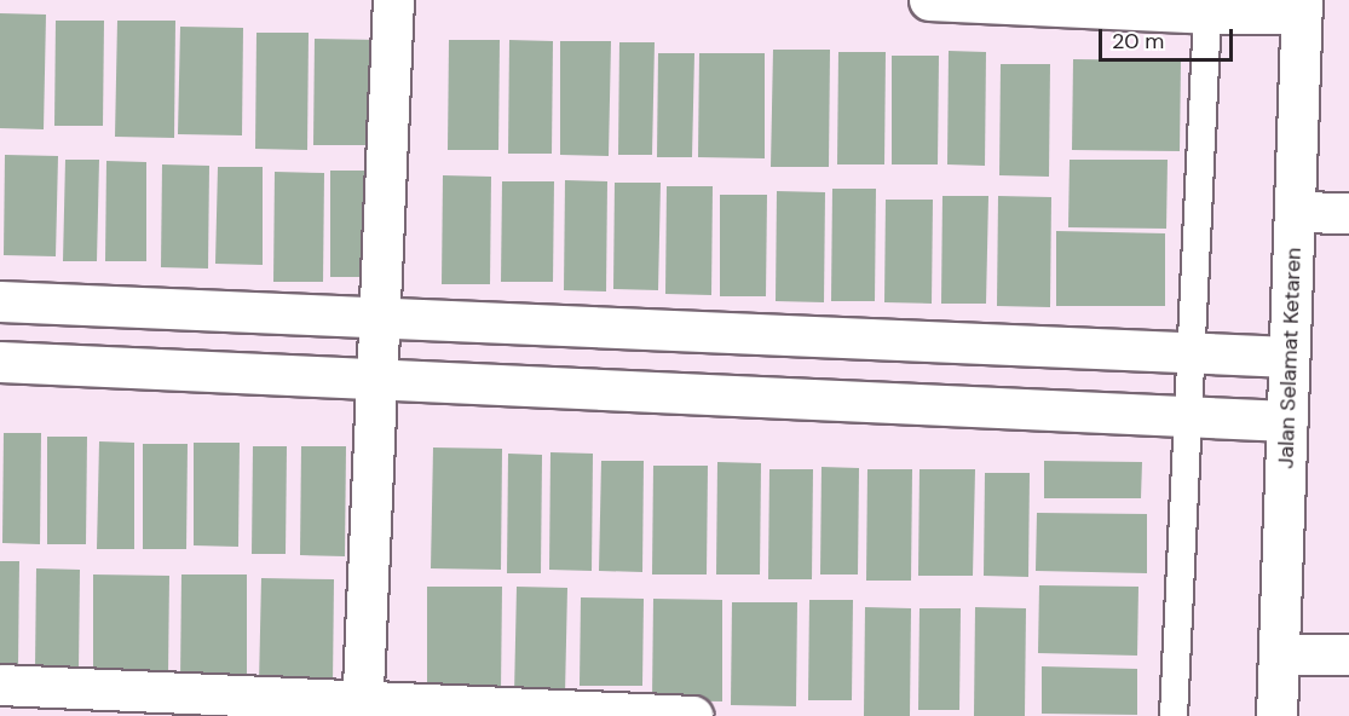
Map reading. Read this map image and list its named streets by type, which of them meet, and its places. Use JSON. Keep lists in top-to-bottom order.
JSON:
{
  "streets": {
    "street": ["Jalan Selamat Ketaren"]
  },
  "scale_bar": "20 m"
}
